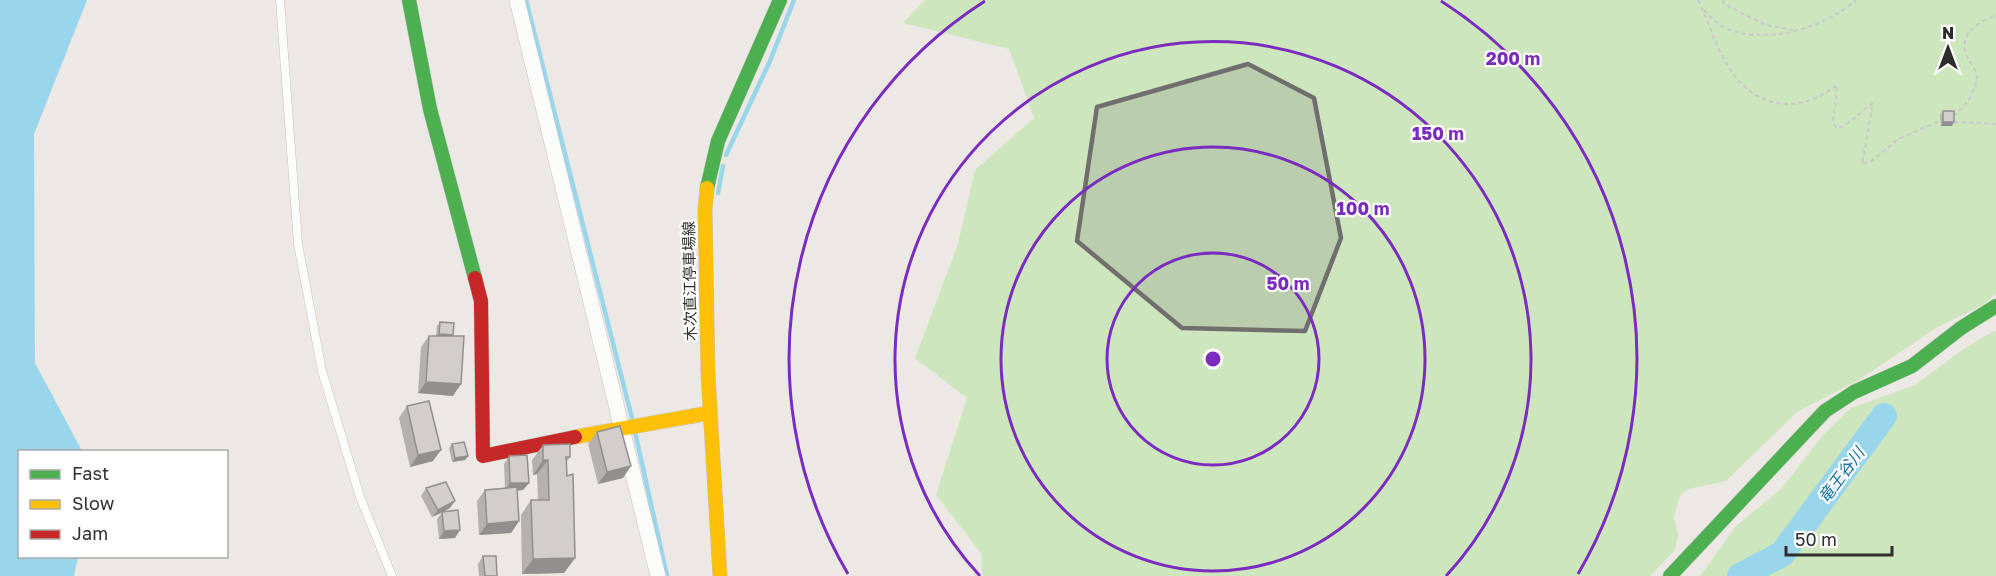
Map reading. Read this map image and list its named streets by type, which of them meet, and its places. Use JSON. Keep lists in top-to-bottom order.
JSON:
{
  "streets": {
    "street": ["木次直江停車場線"]
  },
  "water": ["竜王谷川"],
  "legend": ["Fast", "Slow", "Jam"],
  "scale_bar": "50 m",
  "north": "top",
  "rings": [
    "200 m",
    "150 m",
    "100 m",
    "50 m"
  ]
}
